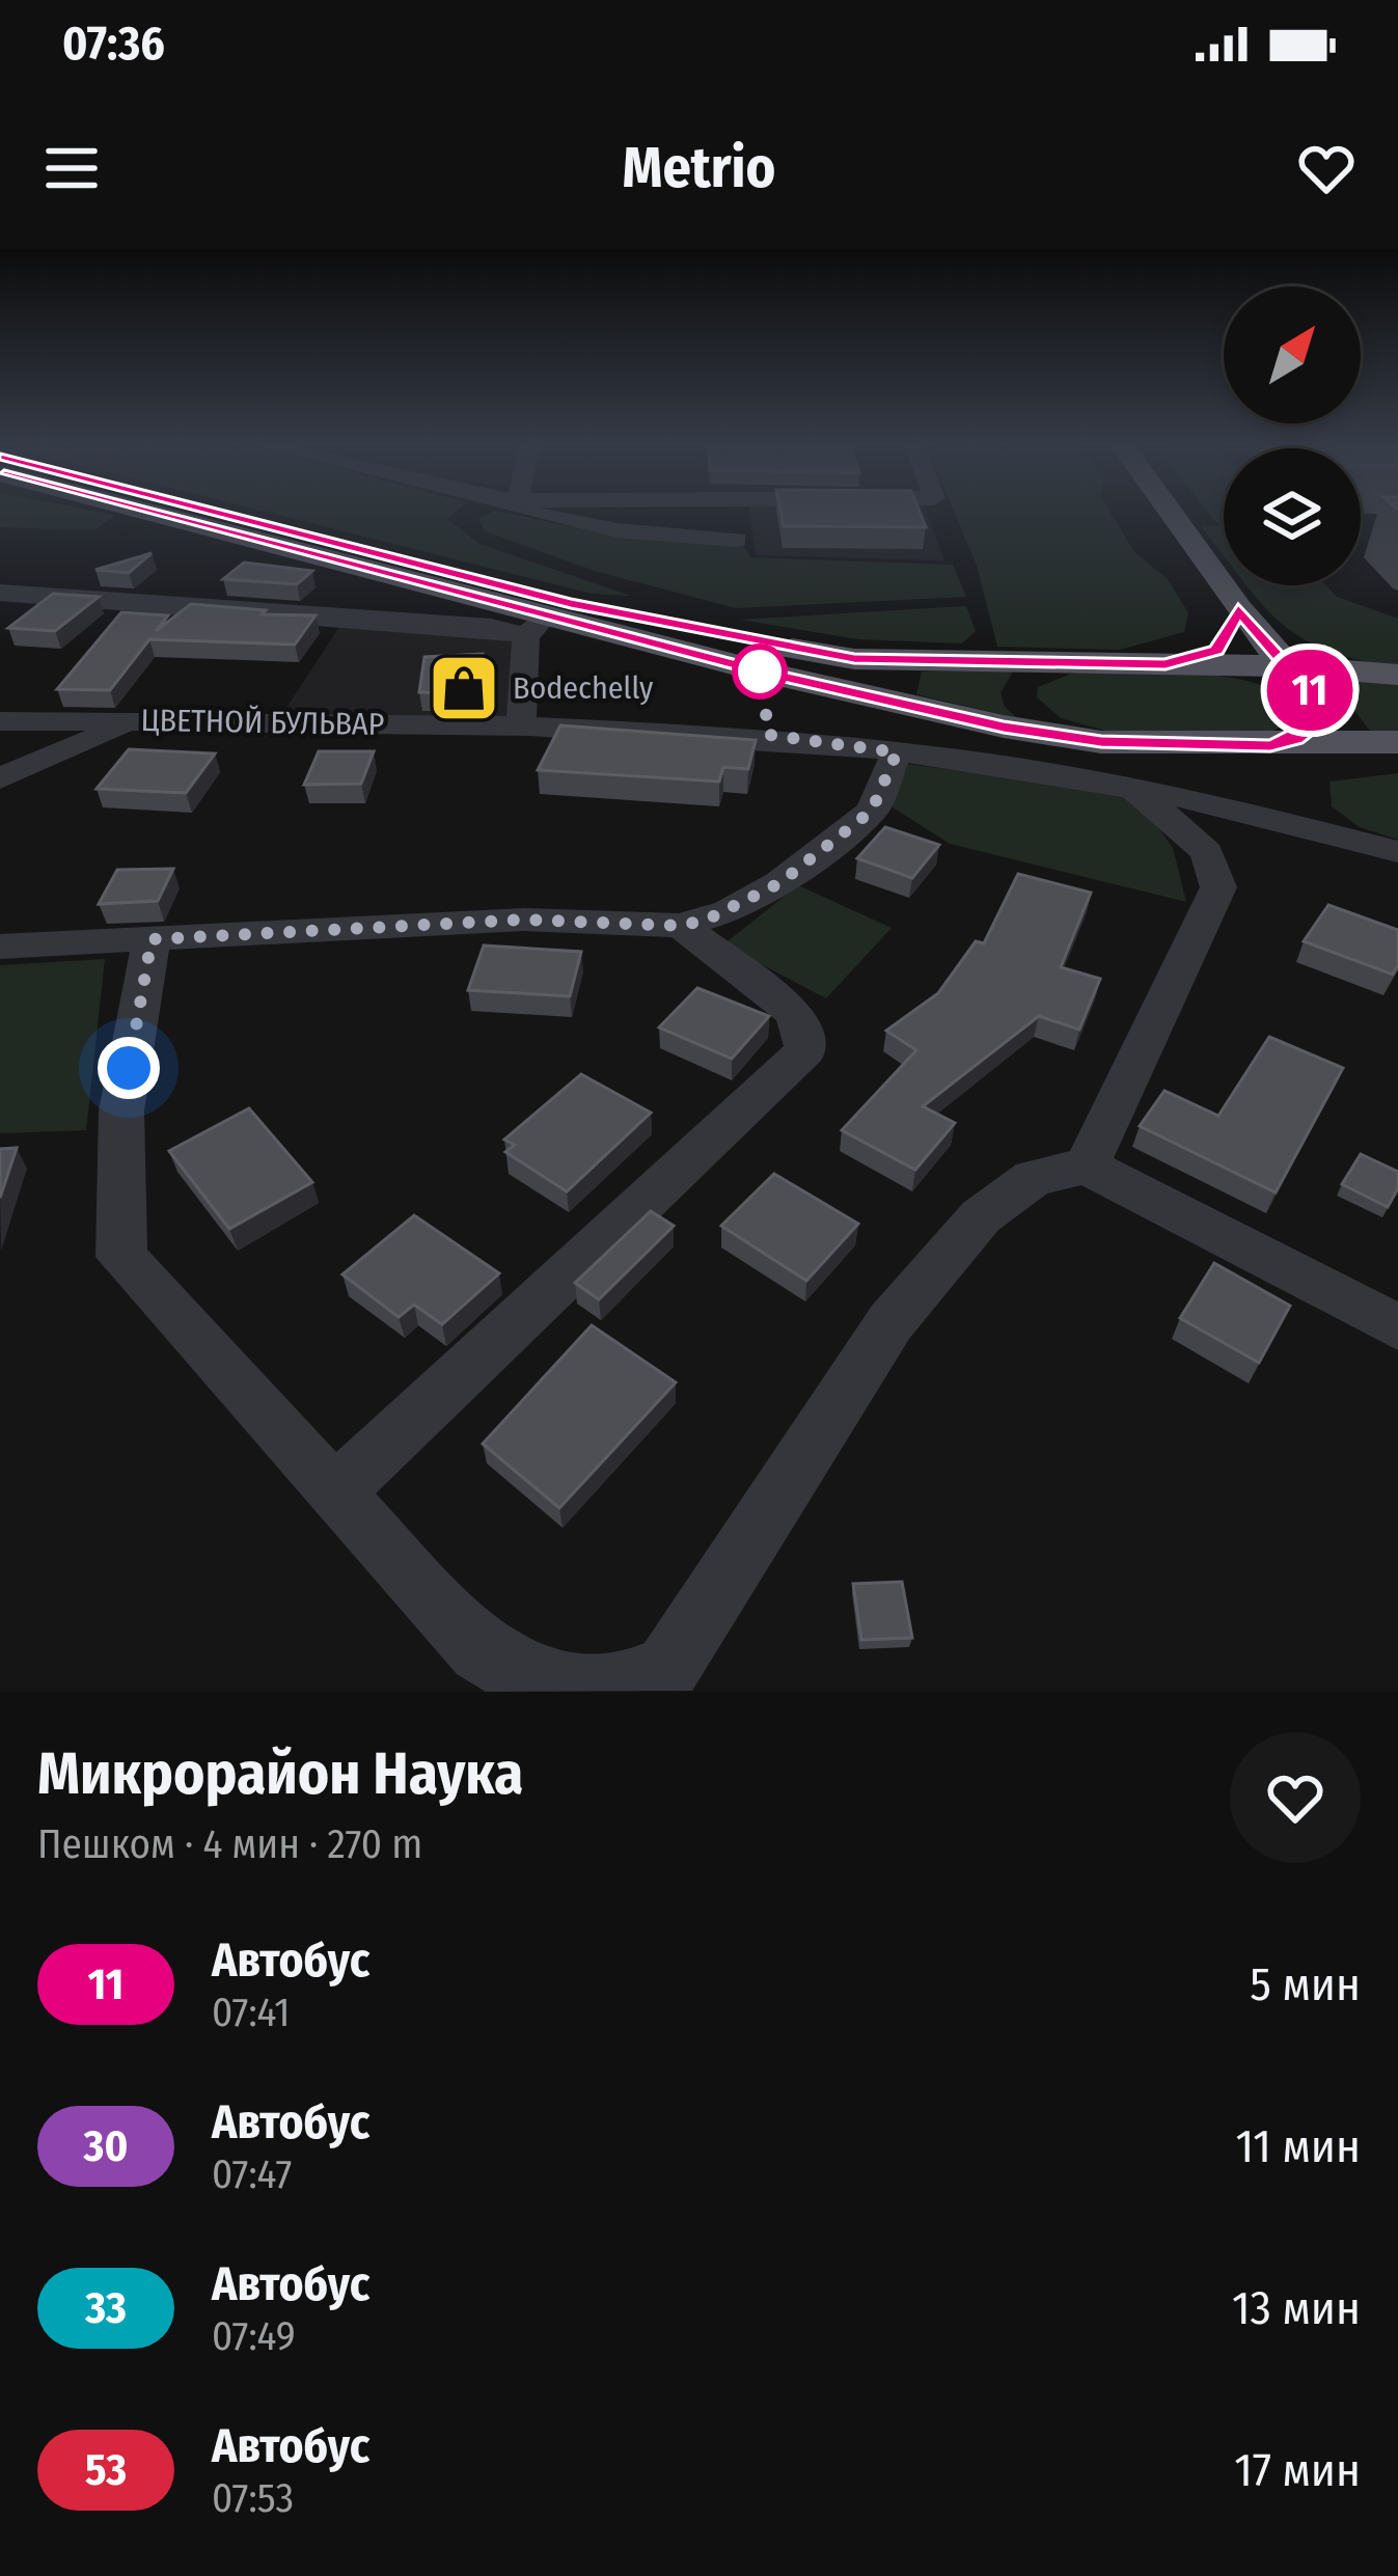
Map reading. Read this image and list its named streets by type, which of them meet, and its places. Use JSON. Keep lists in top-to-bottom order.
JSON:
{
  "streets": {
    "street": ["ЦВЕТНОЙ БУЛЬВАР"]
  },
  "places": {
    "shop": ["Bodechelly"]
  },
  "lines": ["bus line 11"],
  "north": "top right",
  "page": {
    "status": "07:36",
    "header": "Metrio",
    "on_map": "11",
    "heading": ["Микрорайон Наука", "Пешком · 4 мин · 270 m"],
    "list": [
      {
        "mark": "11",
        "name": "Автобус",
        "note": "07:41",
        "value": "5 мин"
      },
      {
        "mark": "30",
        "name": "Автобус",
        "note": "07:47",
        "value": "11 мин"
      },
      {
        "mark": "33",
        "name": "Автобус",
        "note": "07:49",
        "value": "13 мин"
      },
      {
        "mark": "53",
        "name": "Автобус",
        "note": "07:53",
        "value": "17 мин"
      }
    ]
  }
}
